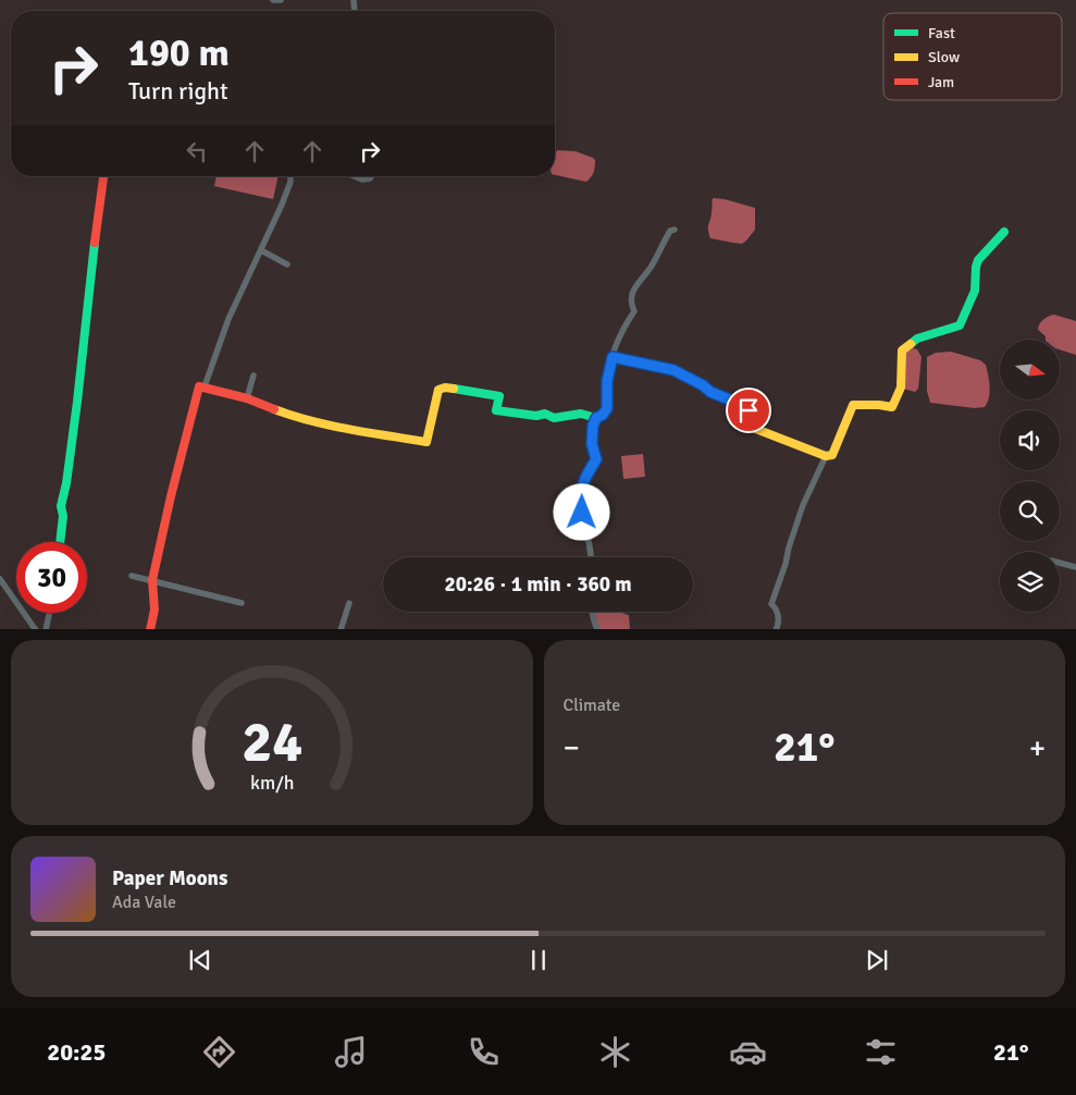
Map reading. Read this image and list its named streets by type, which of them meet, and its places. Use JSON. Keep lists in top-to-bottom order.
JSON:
{
  "legend": ["Fast", "Slow", "Jam"],
  "north": "right",
  "page": {
    "turn": ["190 m", "Turn right"],
    "limit": "30",
    "trip": "20:26 · 1 min · 360 m",
    "tile": "Climate",
    "heat": ["−", "21°", "+"],
    "song": ["Paper Moons", "Ada Vale"],
    "tabs": ["20:25", "21°"],
    "gauge": ["24", "km/h"]
  }
}
